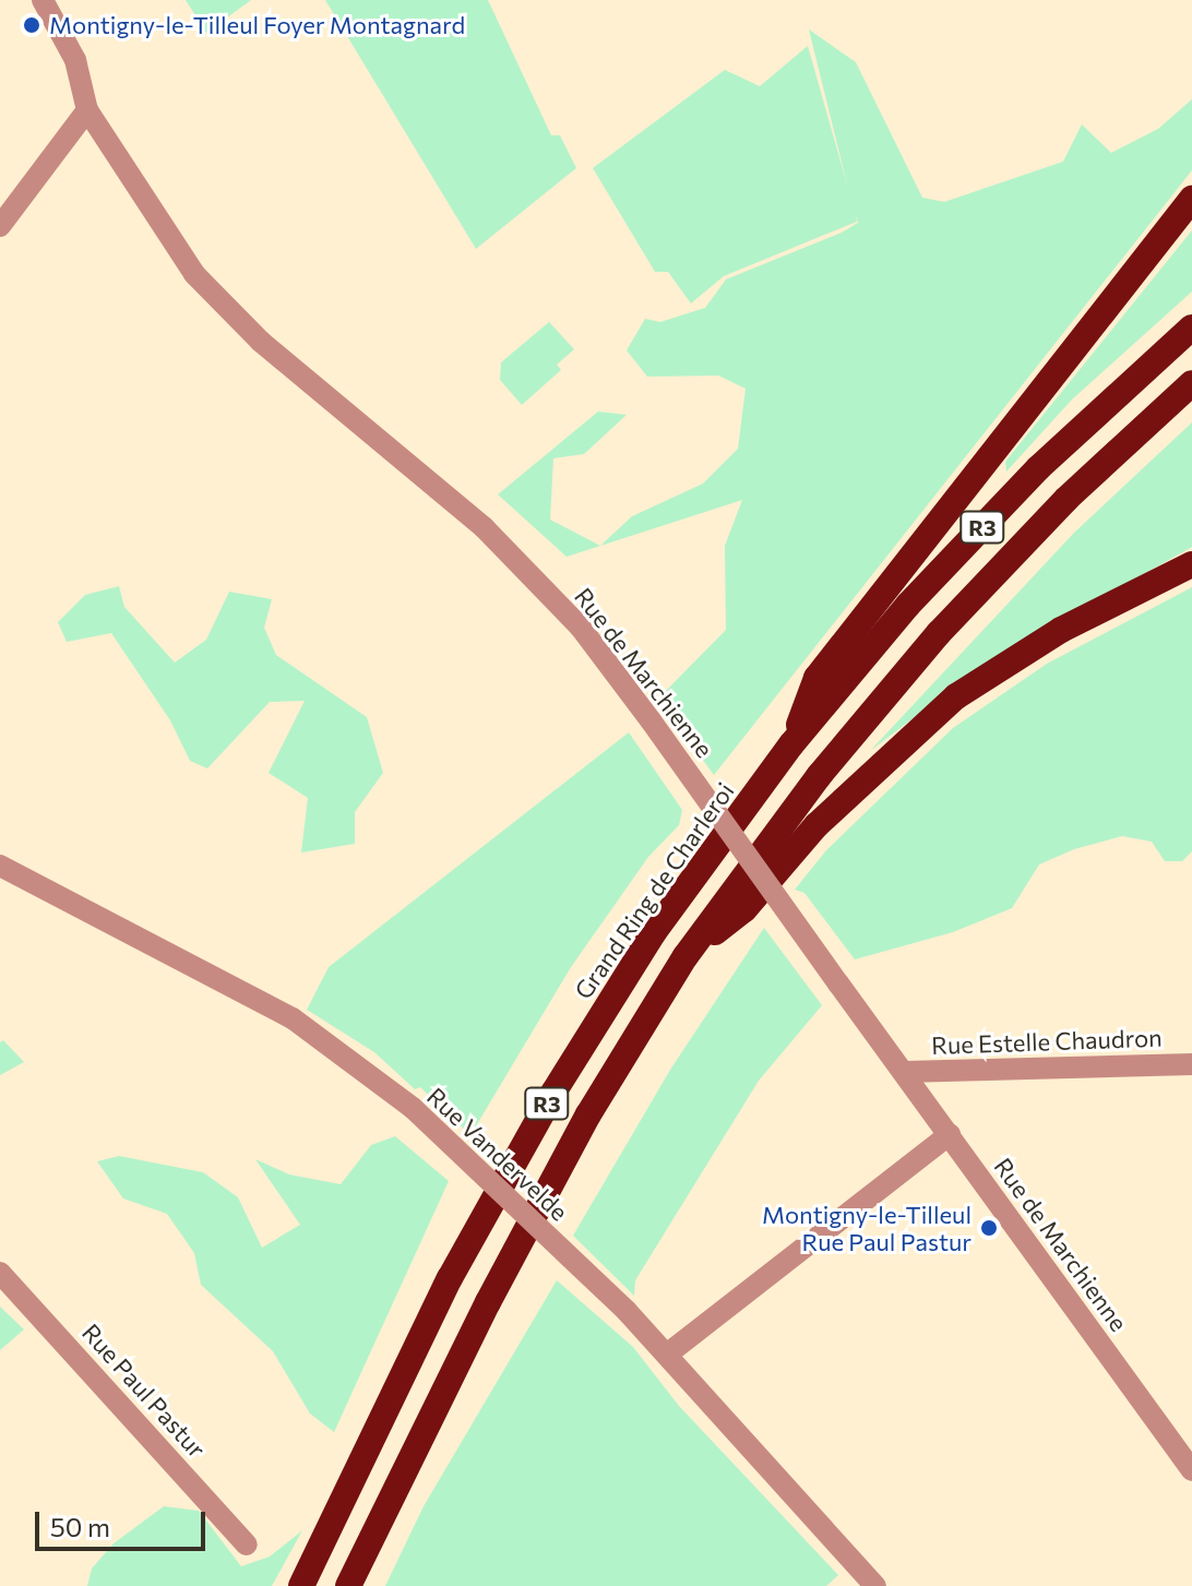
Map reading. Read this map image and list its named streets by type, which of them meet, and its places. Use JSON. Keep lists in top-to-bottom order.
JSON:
{
  "streets": {
    "highway": ["R3", "Grand Ring de Charleroi"],
    "street": [
      "Rue de Marchienne",
      "Rue Estelle Chaudron",
      "Rue Vandervelde",
      "Rue Paul Pastur"
    ]
  },
  "crossings": [
    ["Rue de Marchienne", "Rue Estelle Chaudron"]
  ],
  "places": ["Montigny-le-Tilleul Foyer Montagnard", "Montigny-le-Tilleul Rue Paul Pastur"],
  "scale_bar": "50 m"
}
